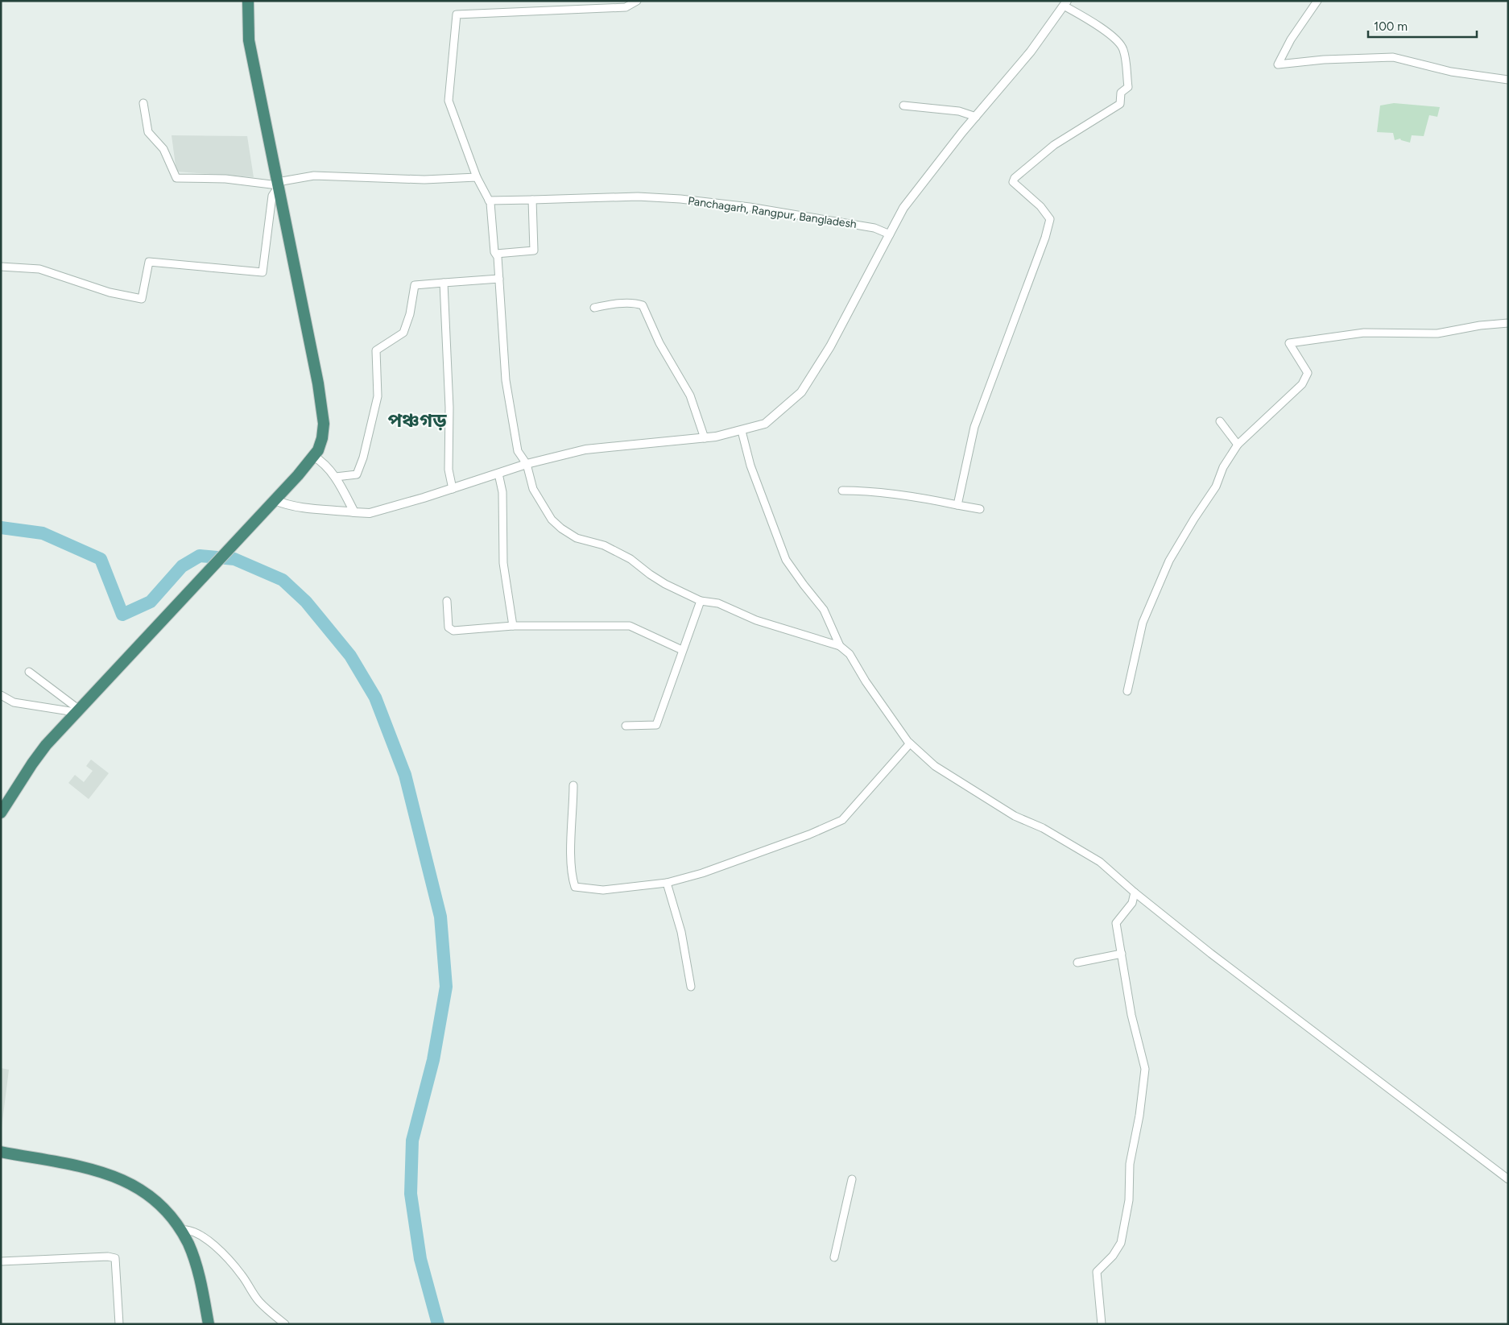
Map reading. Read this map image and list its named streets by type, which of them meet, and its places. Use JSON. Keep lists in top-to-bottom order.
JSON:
{
  "streets": {
    "street": ["Panchagarh, Rangpur, Bangladesh"]
  },
  "districts": ["পঞ্চগড়"],
  "scale_bar": "100 m"
}
